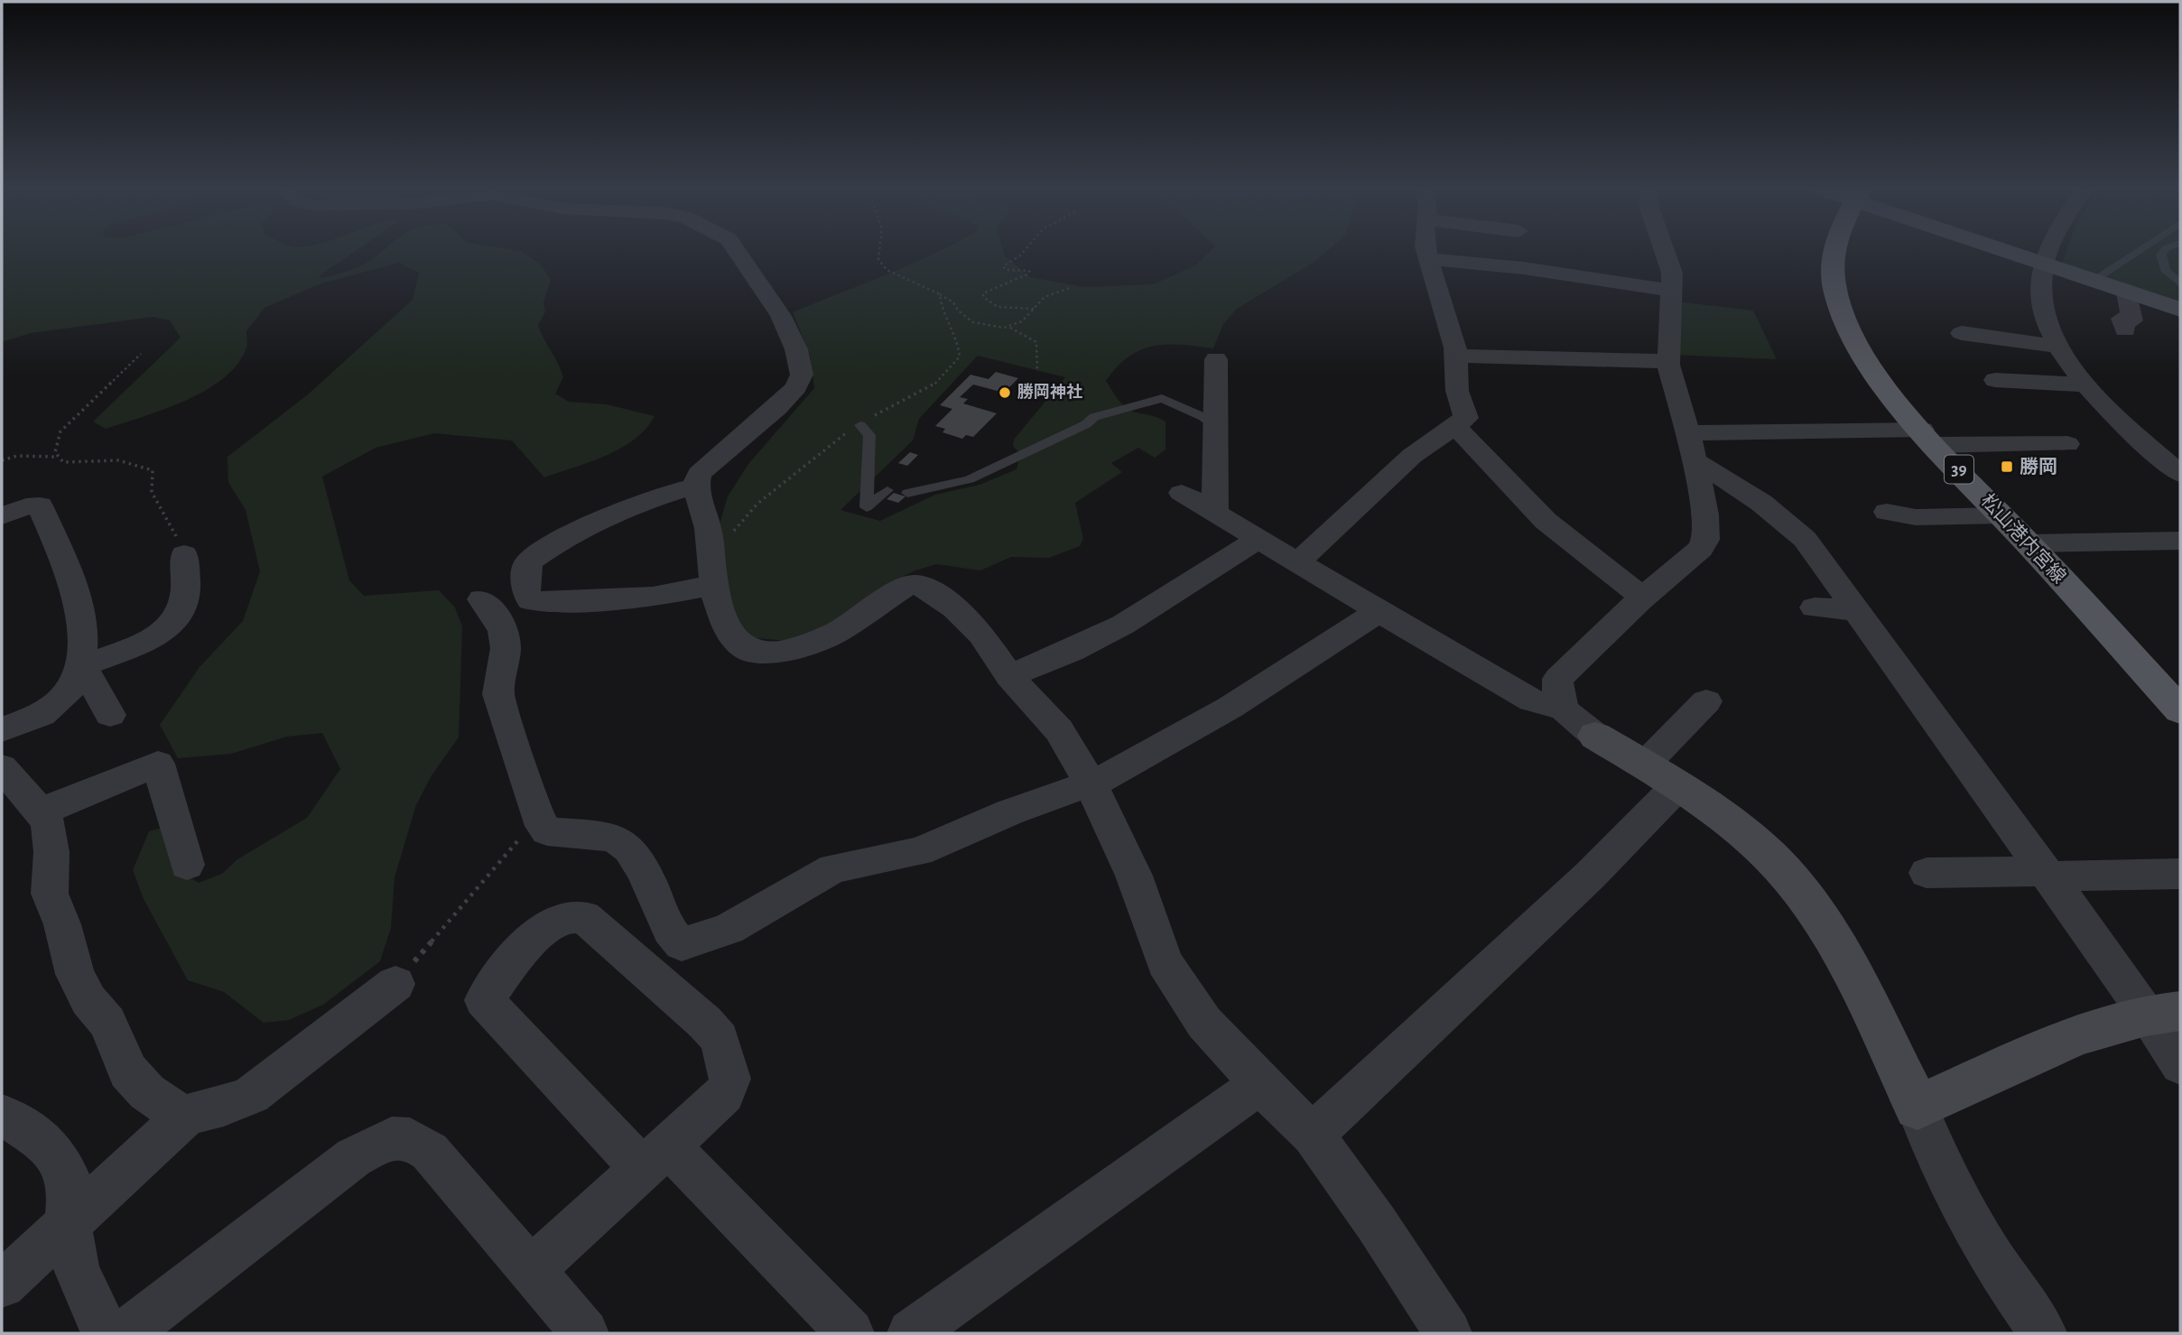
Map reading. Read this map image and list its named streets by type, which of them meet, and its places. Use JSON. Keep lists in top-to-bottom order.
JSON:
{
  "streets": {
    "main road": ["39", "松山港内宮線"]
  },
  "places": {
    "other": ["勝岡神社"],
    "transit": ["勝岡"]
  }
}
